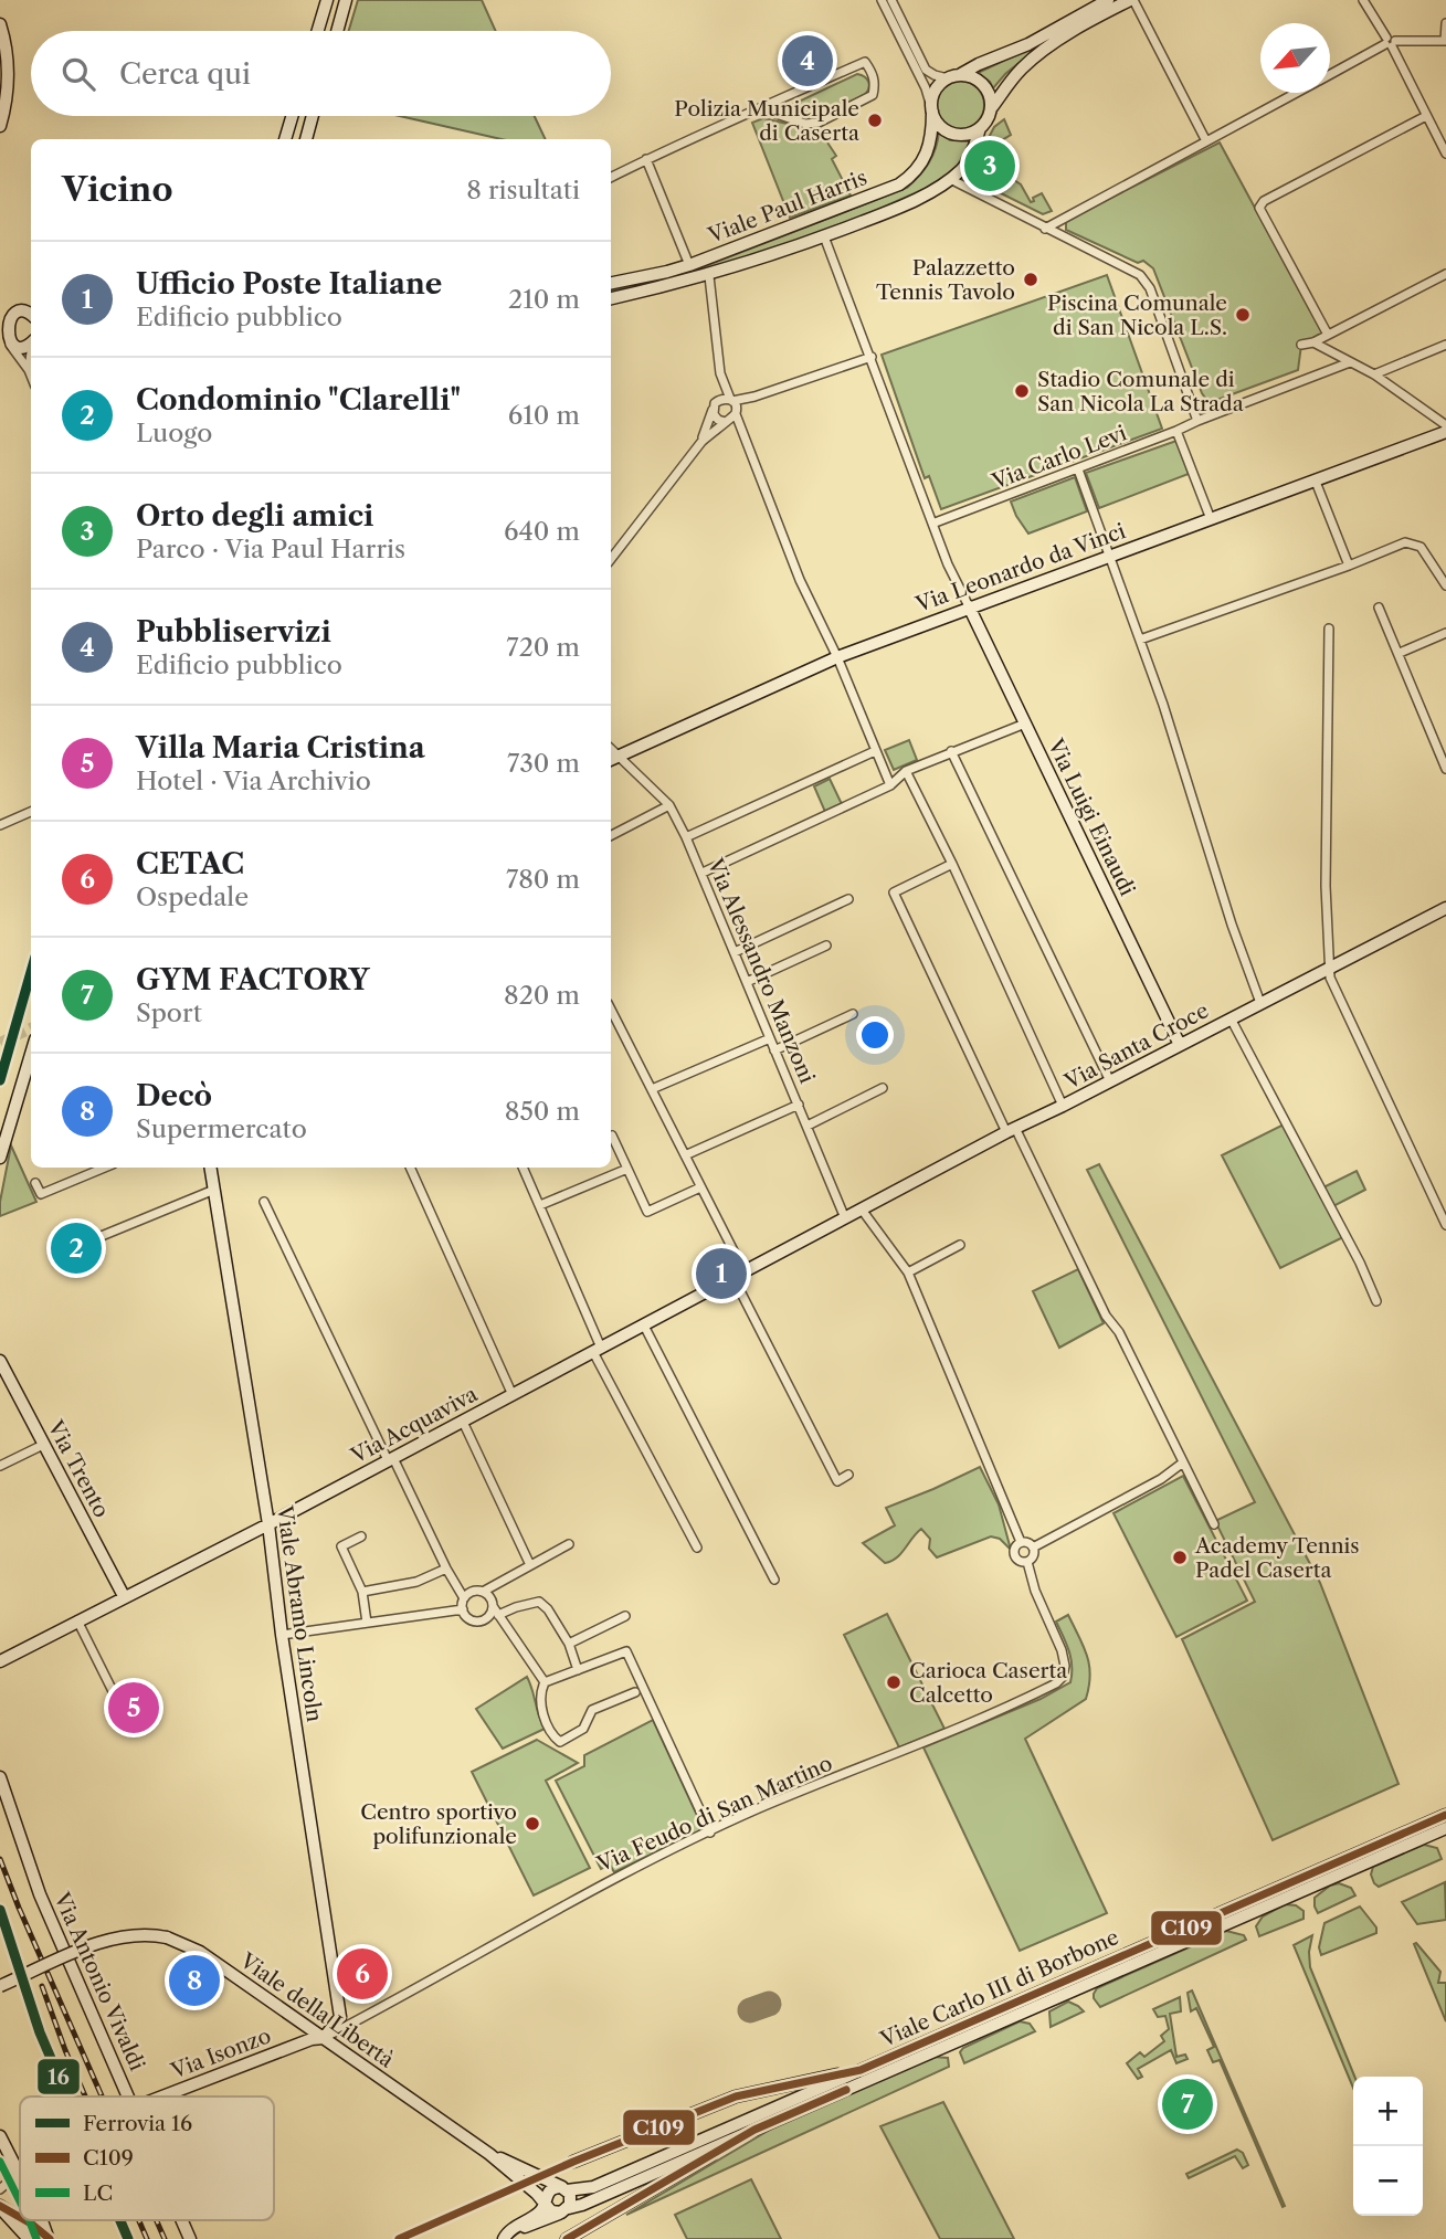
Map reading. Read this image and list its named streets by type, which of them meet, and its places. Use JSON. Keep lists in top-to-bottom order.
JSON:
{
  "streets": {
    "street": [
      "Viale Paul Harris",
      "Via Carlo Levi",
      "Via Leonardo da Vinci",
      "Via Luigi Einaudi",
      "Via Alessandro Manzoni",
      "Via Santa Croce",
      "Via Acquaviva",
      "Via Trento",
      "Viale Abramo Lincoln",
      "Via Feudo di San Martino",
      "Via Antonio Vivaldi",
      "Viale Carlo III di Borbone",
      "Viale della Libertà",
      "Via Isonzo"
    ]
  },
  "crossings": [
    ["Via Leonardo da Vinci", "Via Luigi Einaudi"],
    ["Via Leonardo da Vinci", "Via Alessandro Manzoni"],
    ["Via Luigi Einaudi", "Via Santa Croce"],
    ["Via Alessandro Manzoni", "Via Santa Croce"],
    ["Via Alessandro Manzoni", "Via Acquaviva"],
    ["Via Santa Croce", "Via Acquaviva"],
    ["Via Acquaviva", "Via Trento"],
    ["Via Acquaviva", "Viale Abramo Lincoln"],
    ["Viale Abramo Lincoln", "Via Feudo di San Martino"],
    ["Viale Abramo Lincoln", "Viale della Libertà"],
    ["Viale Abramo Lincoln", "Via Isonzo"],
    ["Via Feudo di San Martino", "Viale della Libertà"],
    ["Via Feudo di San Martino", "Via Isonzo"],
    ["Viale Carlo III di Borbone", "Viale della Libertà"],
    ["Viale della Libertà", "Via Isonzo"]
  ],
  "places": [
    "Polizia Municipale di Caserta",
    "Palazzetto Tennis Tavolo",
    "Piscina Comunale di San Nicola L.S.",
    "Stadio Comunale di San Nicola La Strada",
    "Academy Tennis Padel Caserta",
    "Carioca Caserta Calcetto",
    "Centro sportivo polifunzionale"
  ],
  "lines": ["rail line 16", "transit line C109", "transit line LC"],
  "legend": ["Ferrovia 16", "C109", "LC"],
  "north": "bottom left",
  "page": {
    "pins": [
      "4",
      "3",
      "2",
      "1",
      "5",
      "6",
      "8",
      "7"
    ],
    "search": "Cerca qui",
    "heading": ["Vicino", "8 risultati"],
    "list": [
      {
        "mark": "1",
        "name": "Ufficio Poste Italiane",
        "note": "Edificio pubblico",
        "value": "210 m"
      },
      {
        "mark": "2",
        "name": "Condominio \"Clarelli\"",
        "note": "Luogo",
        "value": "610 m"
      },
      {
        "mark": "3",
        "name": "Orto degli amici",
        "note": "Parco · Via Paul Harris",
        "value": "640 m"
      },
      {
        "mark": "4",
        "name": "Pubbliservizi",
        "note": "Edificio pubblico",
        "value": "720 m"
      },
      {
        "mark": "5",
        "name": "Villa Maria Cristina",
        "note": "Hotel · Via Archivio",
        "value": "730 m"
      },
      {
        "mark": "6",
        "name": "CETAC",
        "note": "Ospedale",
        "value": "780 m"
      },
      {
        "mark": "7",
        "name": "GYM FACTORY",
        "note": "Sport",
        "value": "820 m"
      },
      {
        "mark": "8",
        "name": "Decò",
        "note": "Supermercato",
        "value": "850 m"
      }
    ],
    "map_buttons": ["+", "−"]
  }
}
